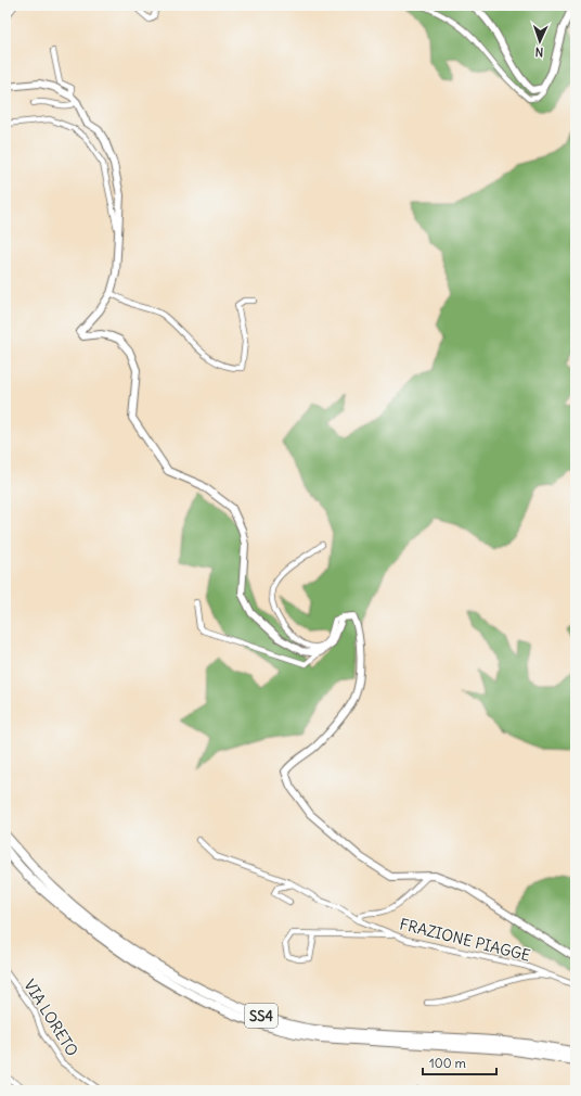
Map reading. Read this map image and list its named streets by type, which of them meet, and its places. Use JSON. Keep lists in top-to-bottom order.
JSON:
{
  "streets": {
    "highway": ["SS4"],
    "street": ["FRAZIONE PIAGGE", "VIA LORETO"]
  },
  "scale_bar": "100 m",
  "north": "bottom"
}
